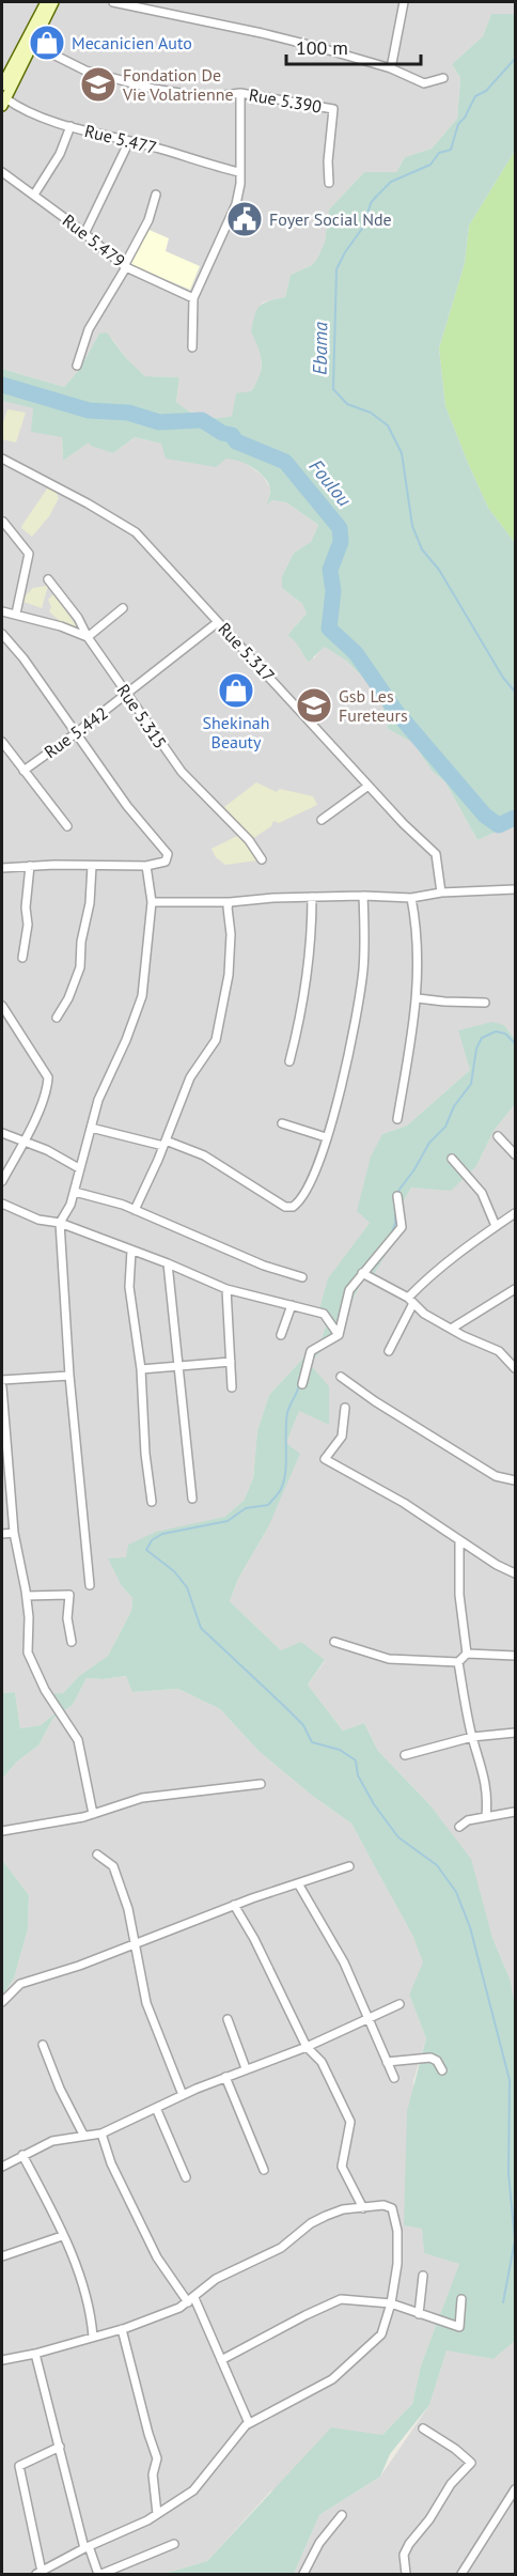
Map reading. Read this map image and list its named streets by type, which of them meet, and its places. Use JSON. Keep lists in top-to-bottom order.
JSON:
{
  "streets": {
    "street": [
      "Rue 5.390",
      "Rue 5.477",
      "Rue 5.479",
      "Rue 5.317",
      "Rue 5.315",
      "Rue 5.442"
    ]
  },
  "crossings": [
    ["Rue 5.317", "Rue 5.442"],
    ["Rue 5.315", "Rue 5.442"]
  ],
  "water": ["Ebama", "Foulou"],
  "places": {
    "shop": ["Mecanicien Auto", "Shekinah Beauty"],
    "school or university": ["Fondation De Vie Volatrienne", "Gsb Les Fureteurs"],
    "public building": ["Foyer Social Nde"]
  },
  "scale_bar": "100 m"
}
